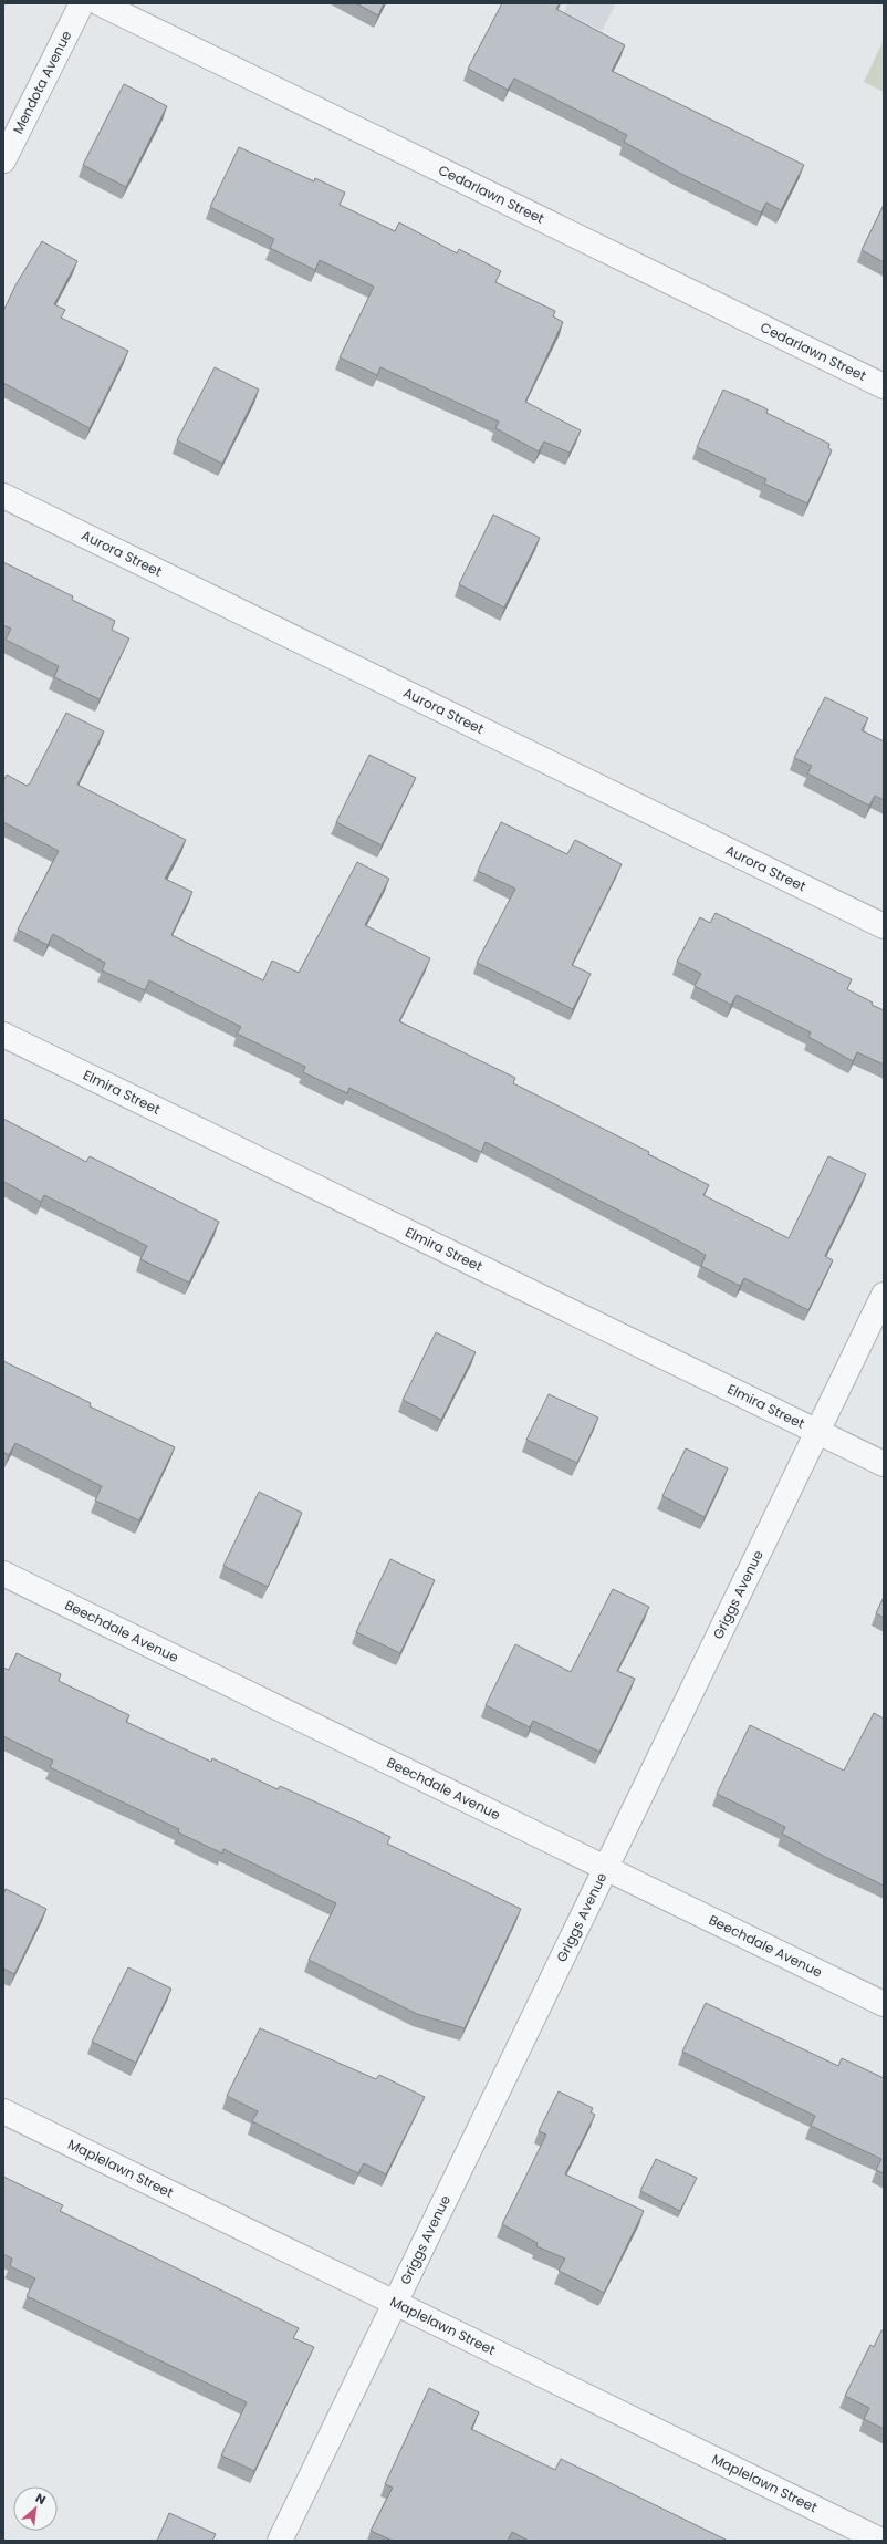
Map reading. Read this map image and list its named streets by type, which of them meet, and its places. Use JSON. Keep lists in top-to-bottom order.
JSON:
{
  "streets": {
    "street": [
      "Mendota Avenue",
      "Cedarlawn Street",
      "Aurora Street",
      "Elmira Street",
      "Griggs Avenue",
      "Beechdale Avenue",
      "Maplelawn Street"
    ]
  },
  "crossings": [
    ["Elmira Street", "Griggs Avenue"],
    ["Griggs Avenue", "Beechdale Avenue"],
    ["Griggs Avenue", "Maplelawn Street"]
  ],
  "north": "top right"
}
